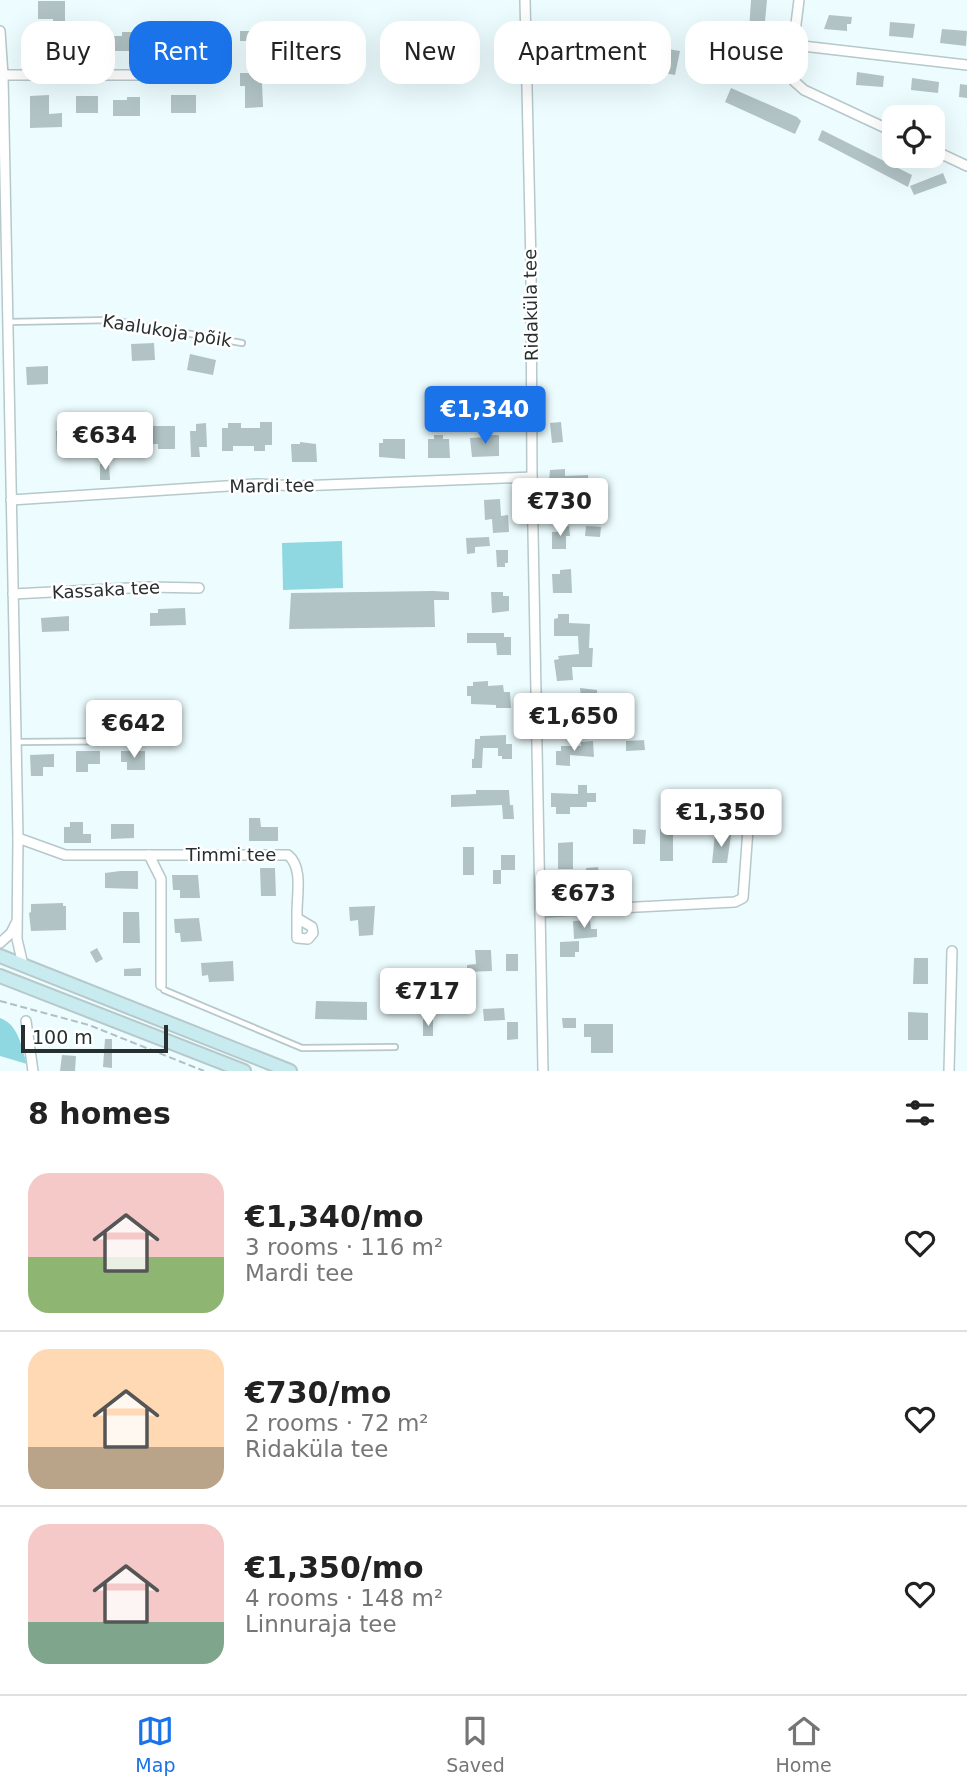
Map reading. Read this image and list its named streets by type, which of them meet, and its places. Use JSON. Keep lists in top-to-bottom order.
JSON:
{
  "streets": {
    "street": [
      "Ridaküla tee",
      "Mardi tee",
      "Kassaka tee",
      "Timmi tee"
    ],
    "lane": ["Kaalukoja põik"]
  },
  "crossings": [
    ["Ridaküla tee", "Mardi tee"]
  ],
  "scale_bar": "100 m",
  "page": {
    "chip": [
      "Buy",
      "Rent",
      "Filters",
      "New",
      "Apartment",
      "House"
    ],
    "price": [
      "€1,340",
      "€634",
      "€730",
      "€1,650",
      "€642",
      "€1,350",
      "€673",
      "€717"
    ],
    "scale": "100 m",
    "heading": "8 homes",
    "list": [
      {
        "name": "€1,340/mo",
        "note": "3 rooms · 116 m² · Mardi tee"
      },
      {
        "name": "€730/mo",
        "note": "2 rooms · 72 m² · Ridaküla tee"
      },
      {
        "name": "€1,350/mo",
        "note": "4 rooms · 148 m² · Linnuraja tee"
      }
    ],
    "tabs": ["Map", "Saved", "Home"]
  }
}
